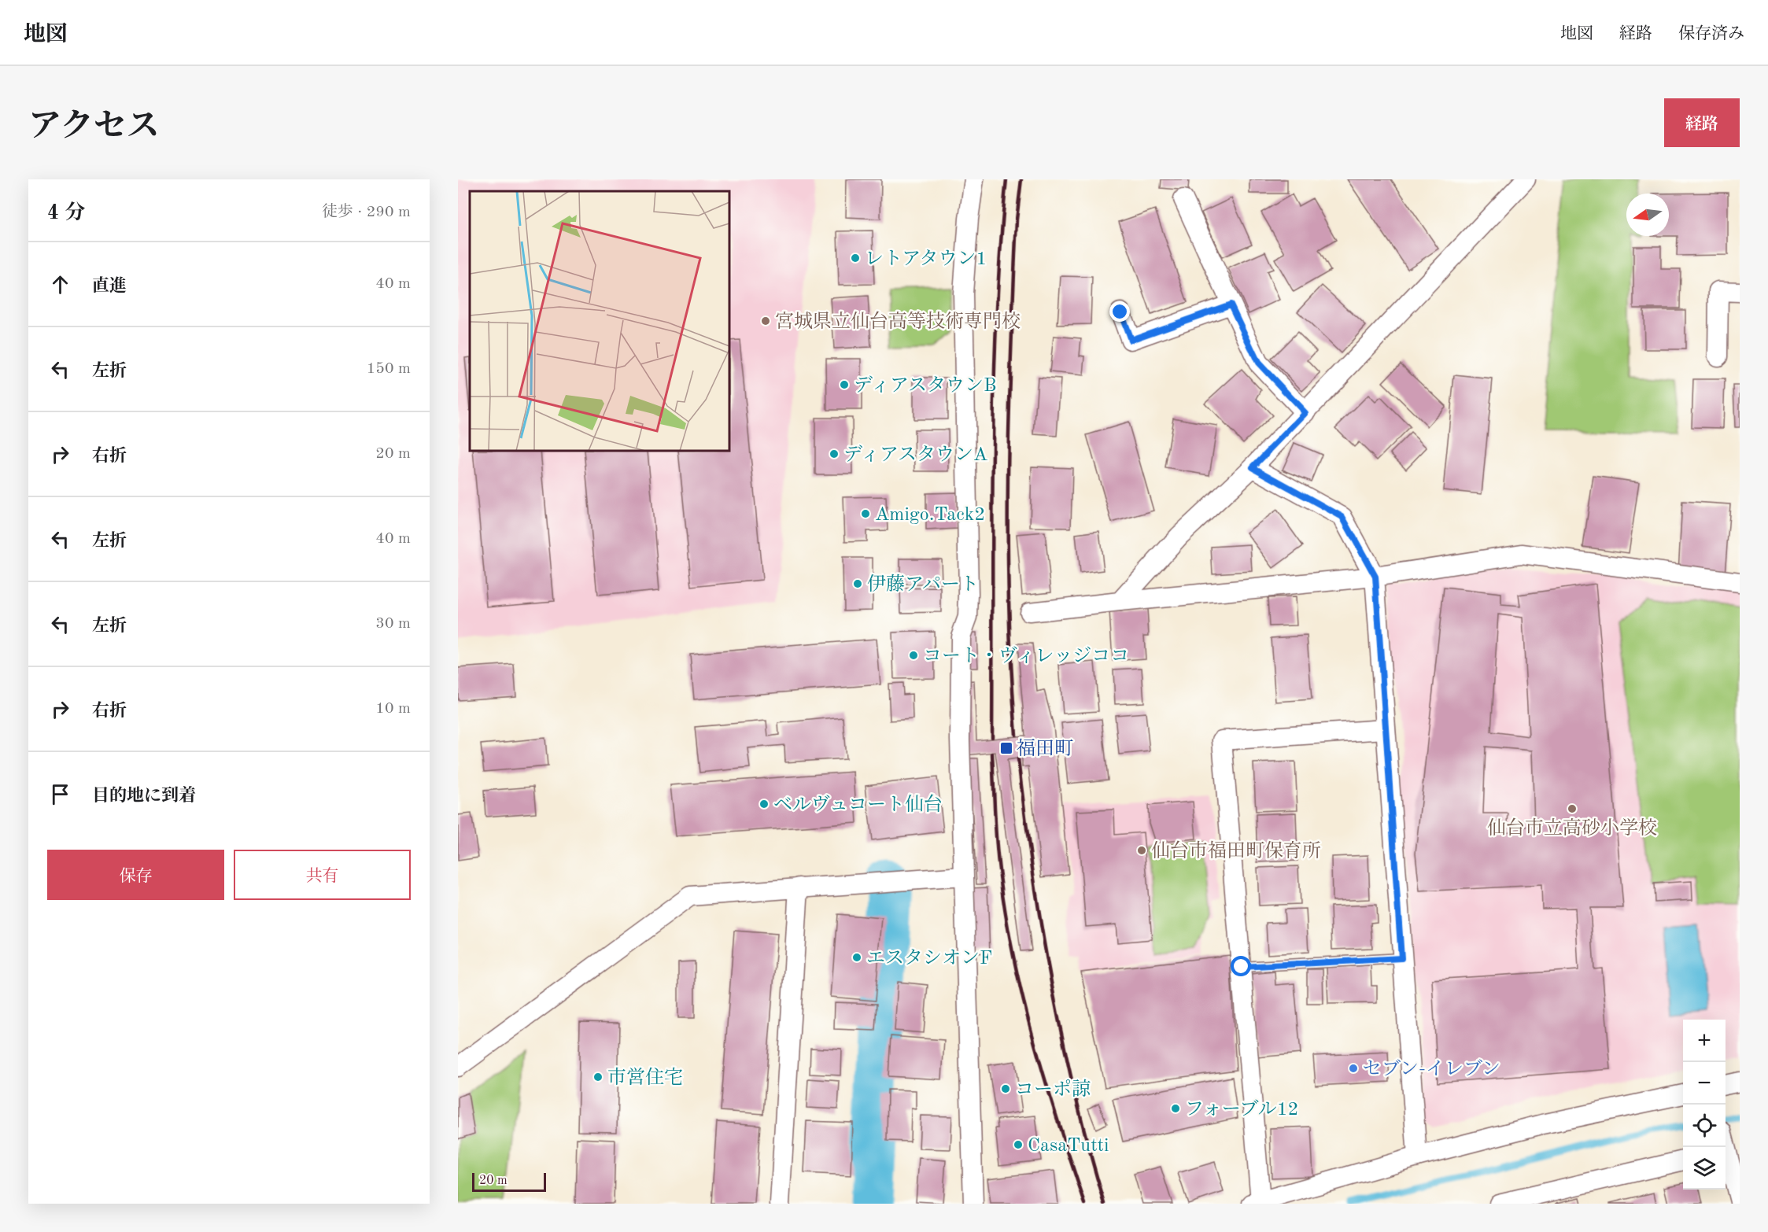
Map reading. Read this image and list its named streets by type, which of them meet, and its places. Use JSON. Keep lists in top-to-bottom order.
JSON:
{
  "places": {
    "other": [
      "レトアタウン1",
      "宮城県立仙台高等技術専門校",
      "ディアスタウンB",
      "ディアスタウンA",
      "Amigo.Tack2",
      "伊藤アパート",
      "コート・ヴィレッジココ",
      "ベルヴュコート仙台",
      "仙台市立高砂小学校",
      "仙台市福田町保育所",
      "エスタシオンF",
      "セブン-イレブン",
      "市営住宅",
      "コーポ諒",
      "フォーブル12",
      "CasaTutti"
    ],
    "transit": ["福田町"]
  },
  "scale_bar": "20 m",
  "north": "left",
  "page": {
    "header": "地図",
    "nav": ["地図", "経路", "保存済み"],
    "title": "アクセス",
    "buttons": [
      "経路",
      ["保存", "共有"]
    ],
    "heading": ["4 分", "徒歩 · 290 m"],
    "list": [
      ["直進", "40 m"],
      ["左折", "150 m"],
      ["右折", "20 m"],
      ["左折", "40 m"],
      ["左折", "30 m"],
      ["右折", "10 m"],
      "目的地に到着"
    ],
    "map_buttons": ["+", "−"],
    "scale": "20 m"
  }
}
